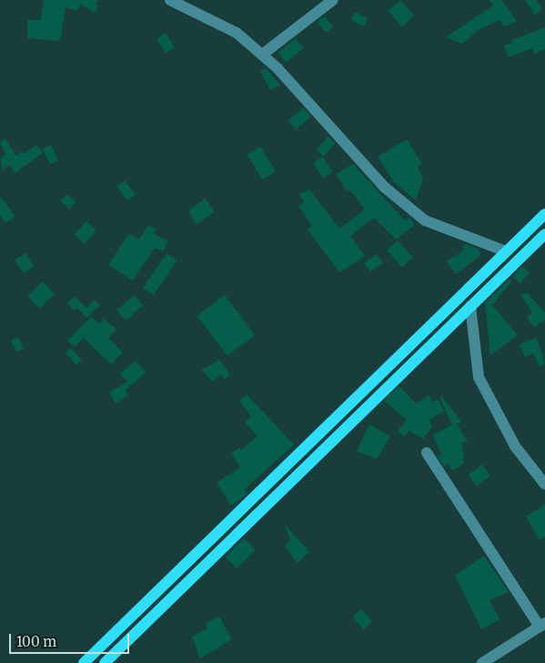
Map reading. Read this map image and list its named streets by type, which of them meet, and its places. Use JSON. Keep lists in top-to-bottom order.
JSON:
{
  "scale_bar": "100 m"
}
